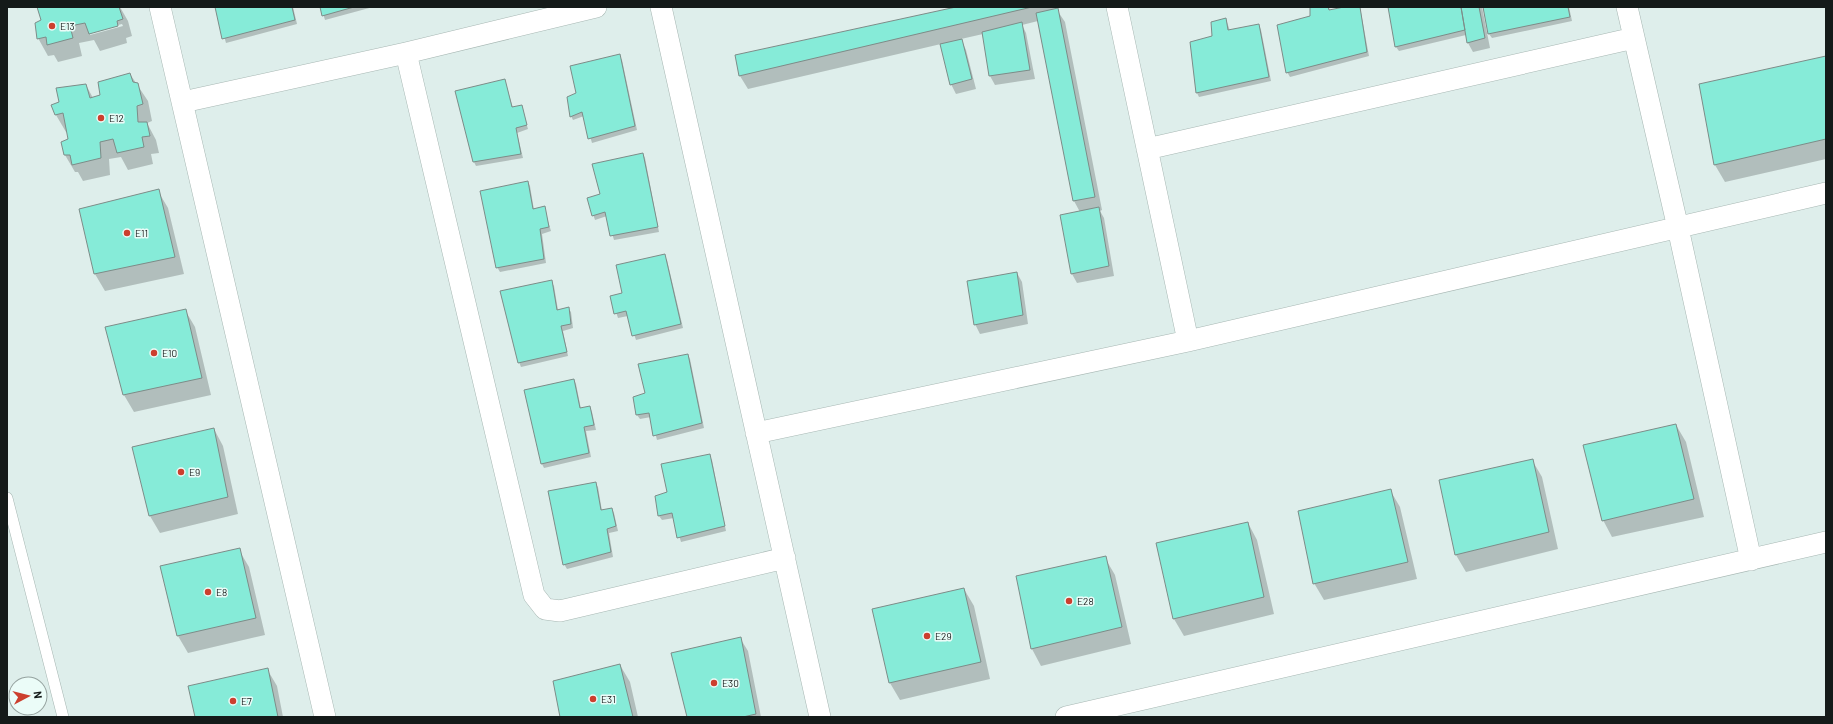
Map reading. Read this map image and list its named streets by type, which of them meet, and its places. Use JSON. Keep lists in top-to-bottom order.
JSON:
{
  "places": [
    "E13",
    "E12",
    "E11",
    "E10",
    "E9",
    "E8",
    "E28",
    "E29",
    "E30",
    "E31",
    "E7"
  ],
  "north": "right"
}
